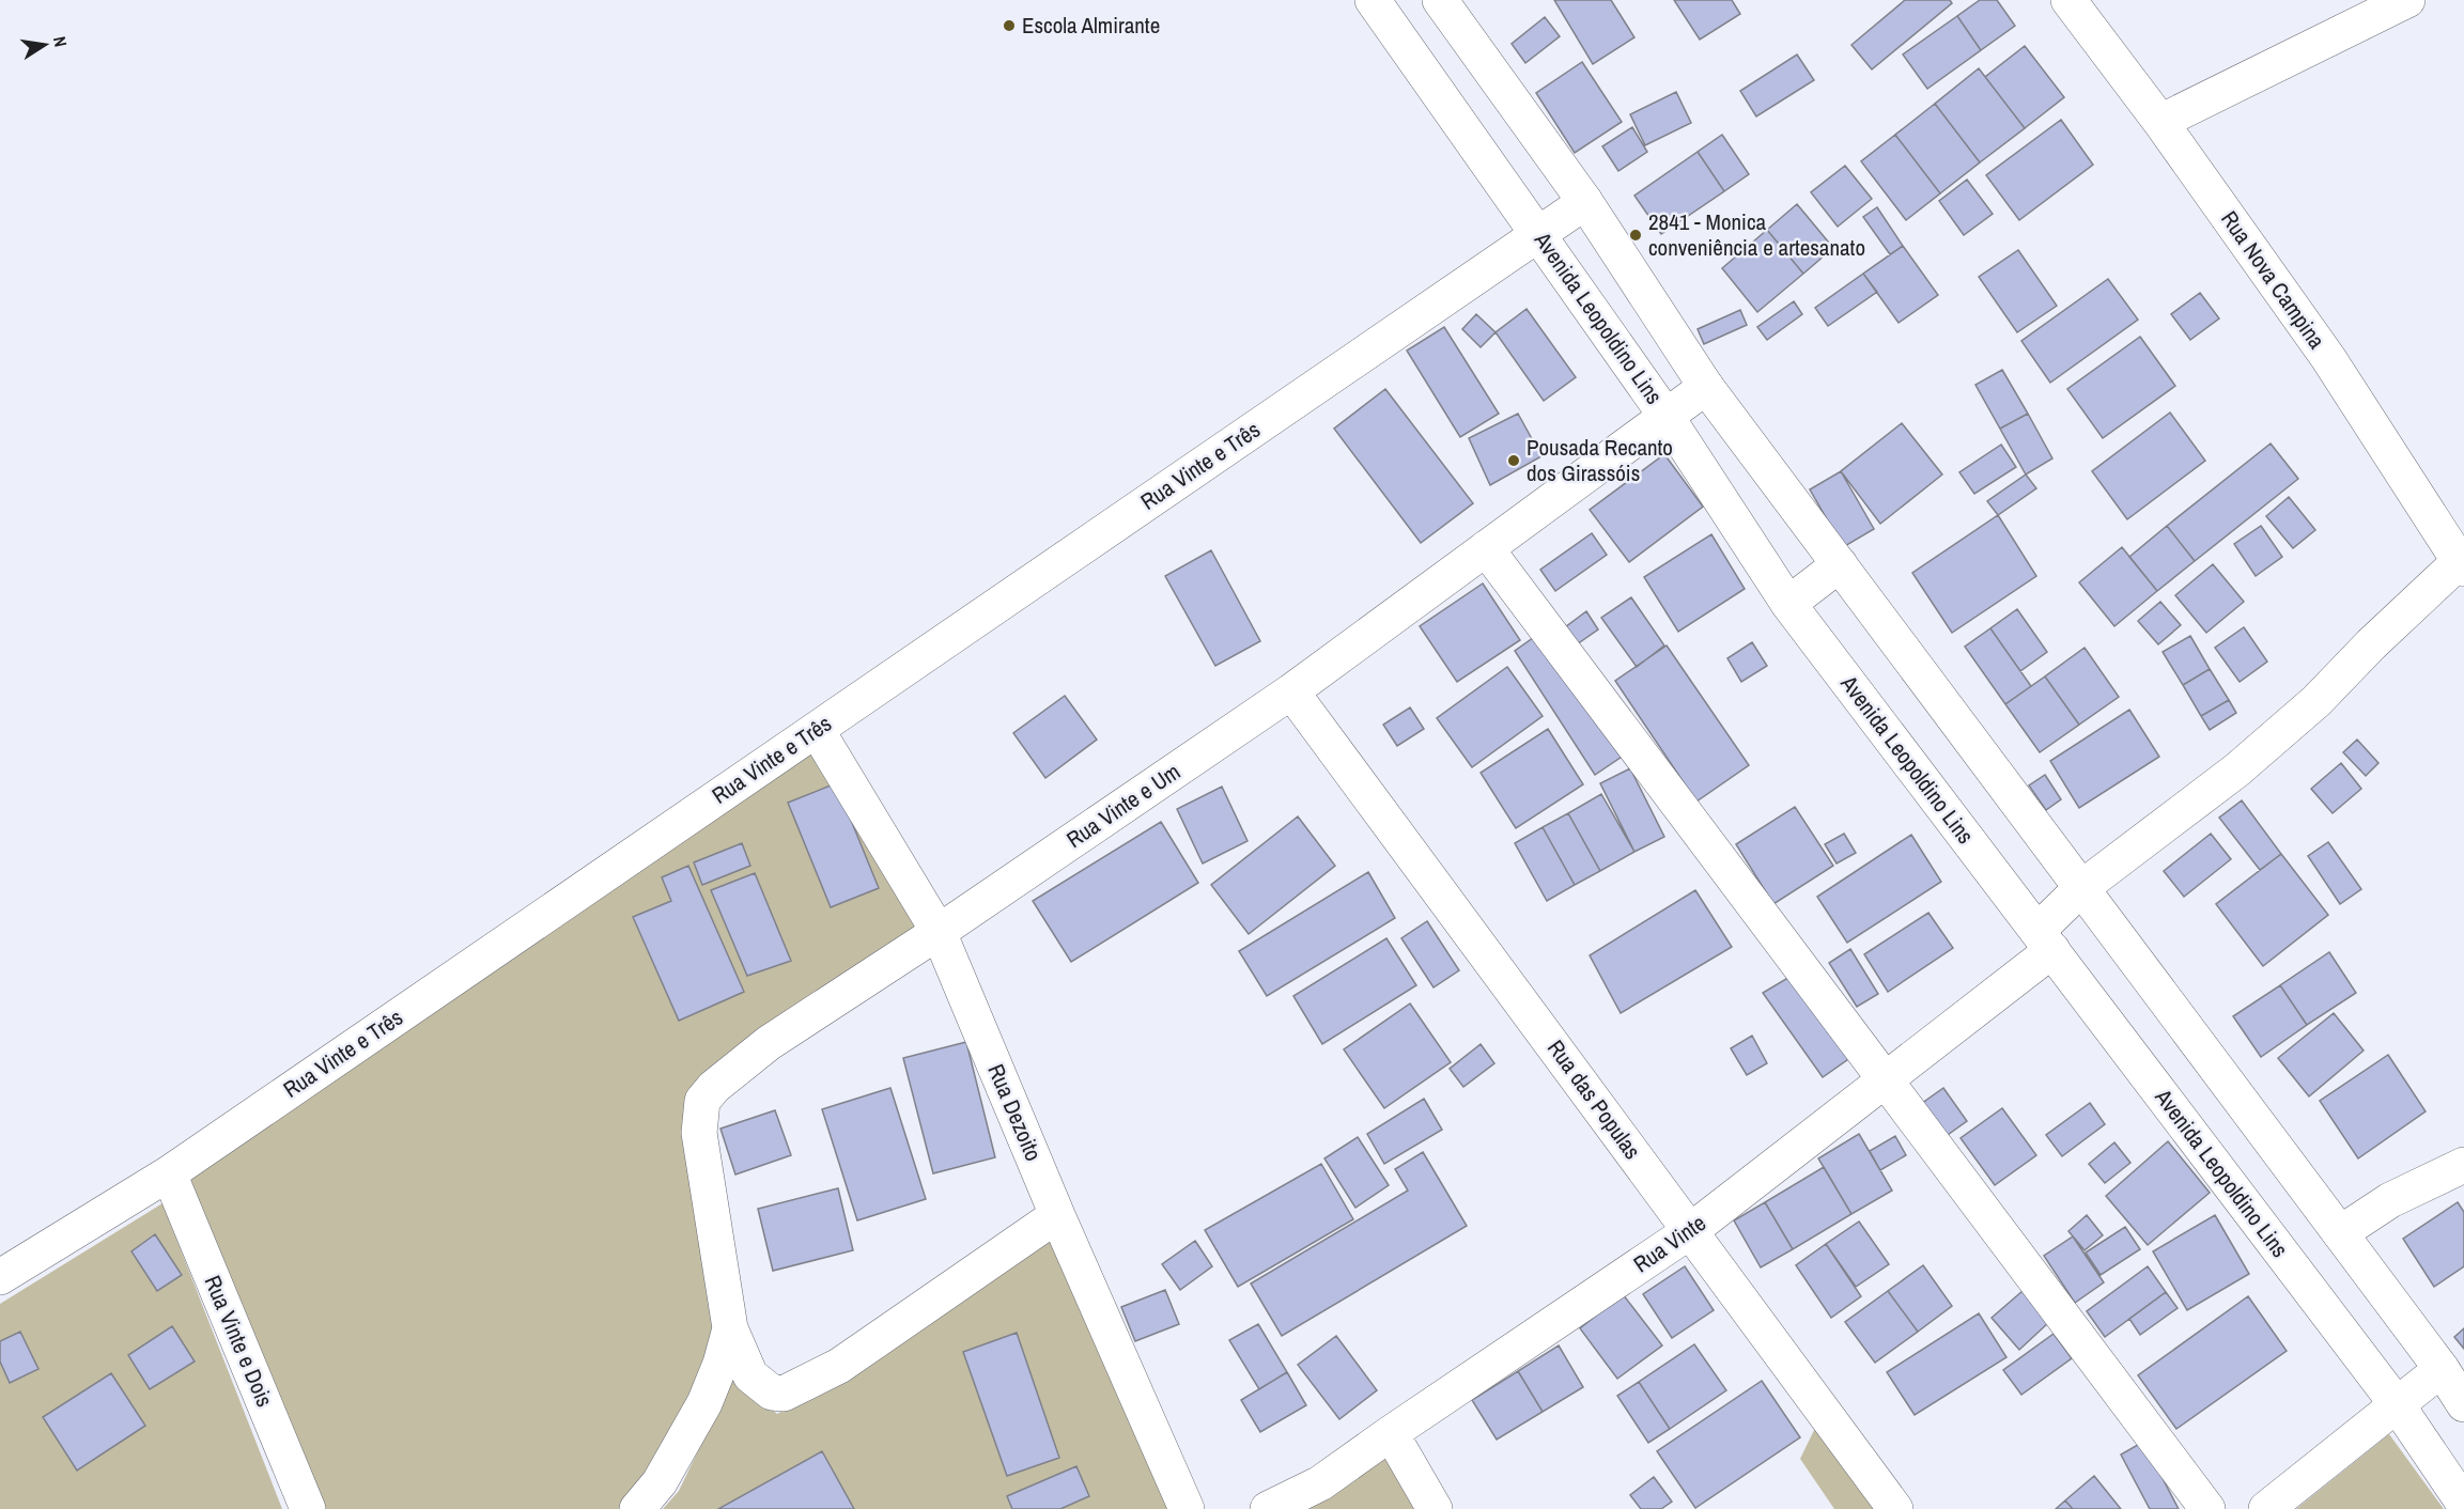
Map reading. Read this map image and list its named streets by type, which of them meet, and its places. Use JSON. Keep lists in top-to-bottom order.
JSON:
{
  "streets": {
    "street": [
      "Rua Nova Campina",
      "Avenida Leopoldino Lins",
      "Rua Vinte e Três",
      "Rua Vinte e Um",
      "Rua das Populas",
      "Rua Dezoito",
      "Rua Vinte",
      "Rua Vinte e Dois"
    ]
  },
  "crossings": [
    ["Rua Nova Campina", "Rua Vinte"],
    ["Avenida Leopoldino Lins", "Rua Vinte e Três"],
    ["Avenida Leopoldino Lins", "Rua Vinte e Um"],
    ["Avenida Leopoldino Lins", "Rua Vinte"],
    ["Rua Vinte e Três", "Rua Dezoito"],
    ["Rua Vinte e Três", "Rua Vinte e Dois"],
    ["Rua Vinte e Um", "Rua das Populas"],
    ["Rua Vinte e Um", "Rua Dezoito"],
    ["Rua das Populas", "Rua Vinte"]
  ],
  "places": ["Escola Almirante", "2841 - Monica conveniência e artesanato", "Pousada Recanto dos Girassóis"],
  "north": "right"
}
